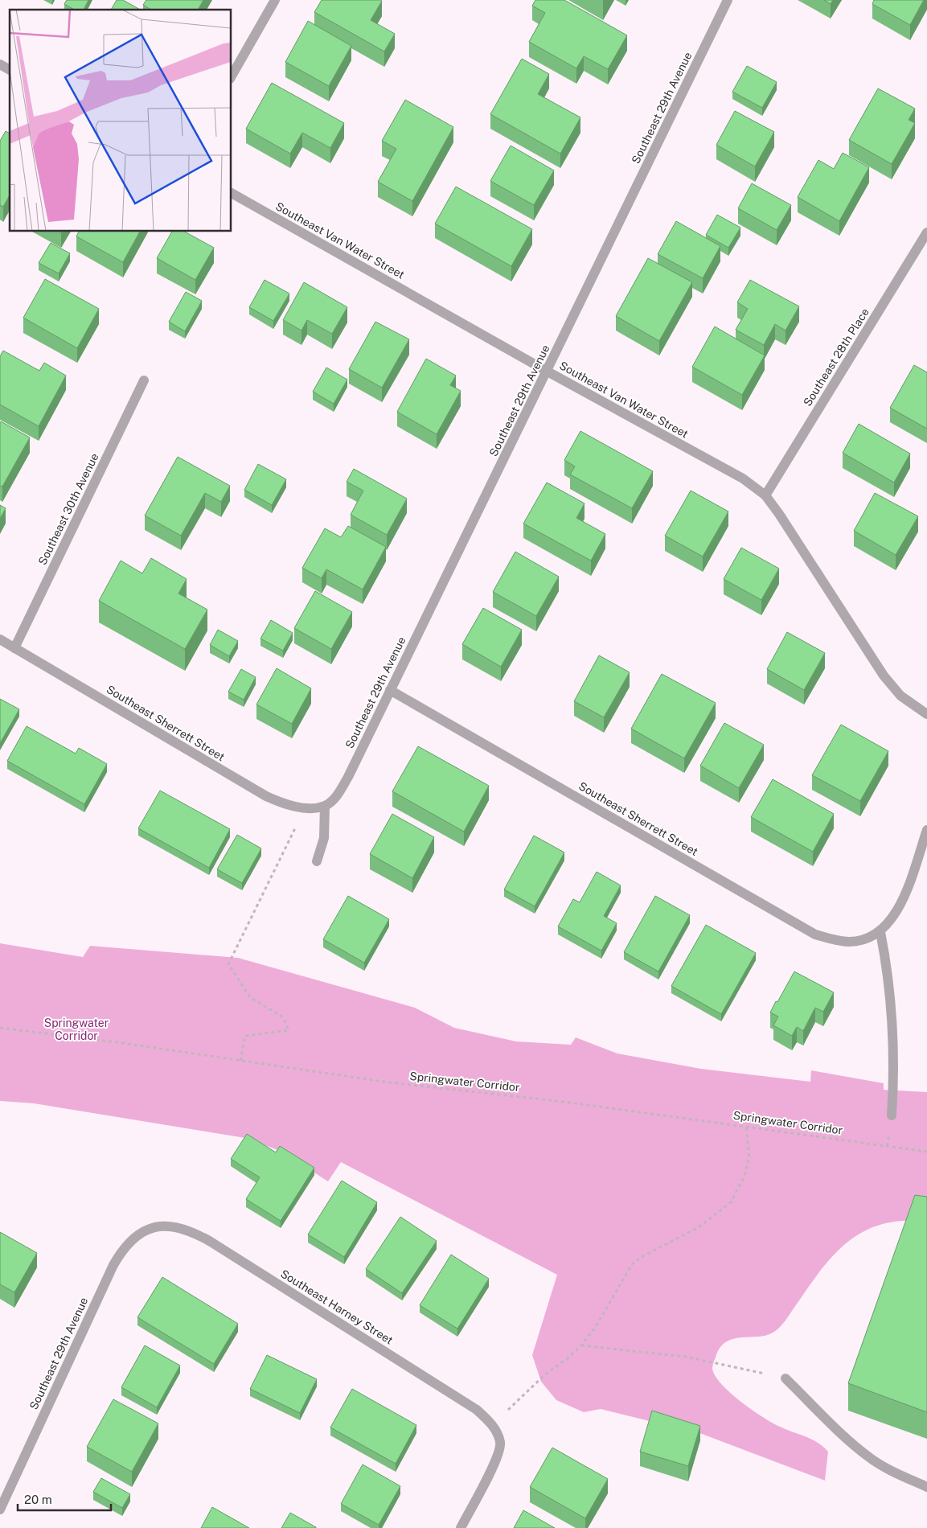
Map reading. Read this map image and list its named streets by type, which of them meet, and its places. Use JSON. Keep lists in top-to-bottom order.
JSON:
{
  "streets": {
    "street": [
      "Southeast 29th Avenue",
      "Southeast Van Water Street",
      "Southeast 28th Place",
      "Southeast 30th Avenue",
      "Southeast Sherrett Street",
      "Southeast Harney Street"
    ],
    "path": ["Springwater Corridor"]
  },
  "crossings": [
    ["Southeast 29th Avenue", "Southeast Van Water Street"],
    ["Southeast 29th Avenue", "Southeast Sherrett Street"],
    ["Southeast 29th Avenue", "Southeast Harney Street"],
    ["Southeast Van Water Street", "Southeast 28th Place"],
    ["Southeast 30th Avenue", "Southeast Sherrett Street"]
  ],
  "parks": ["Springwater Corridor"],
  "scale_bar": "20 m"
}
